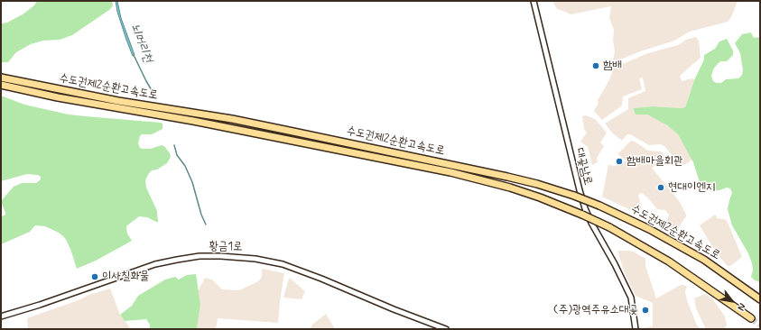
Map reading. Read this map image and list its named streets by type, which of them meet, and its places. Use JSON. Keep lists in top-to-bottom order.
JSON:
{
  "streets": {
    "highway": ["수도권제2순환고속도로"],
    "street": ["대곶남로", "황금1로"]
  },
  "water": ["뇌머리천"],
  "places": [
    "함배",
    "함배마을회관",
    "현대이엔지",
    "이사칠화물",
    "(주)광역주유소대곶"
  ],
  "north": "bottom right"
}
